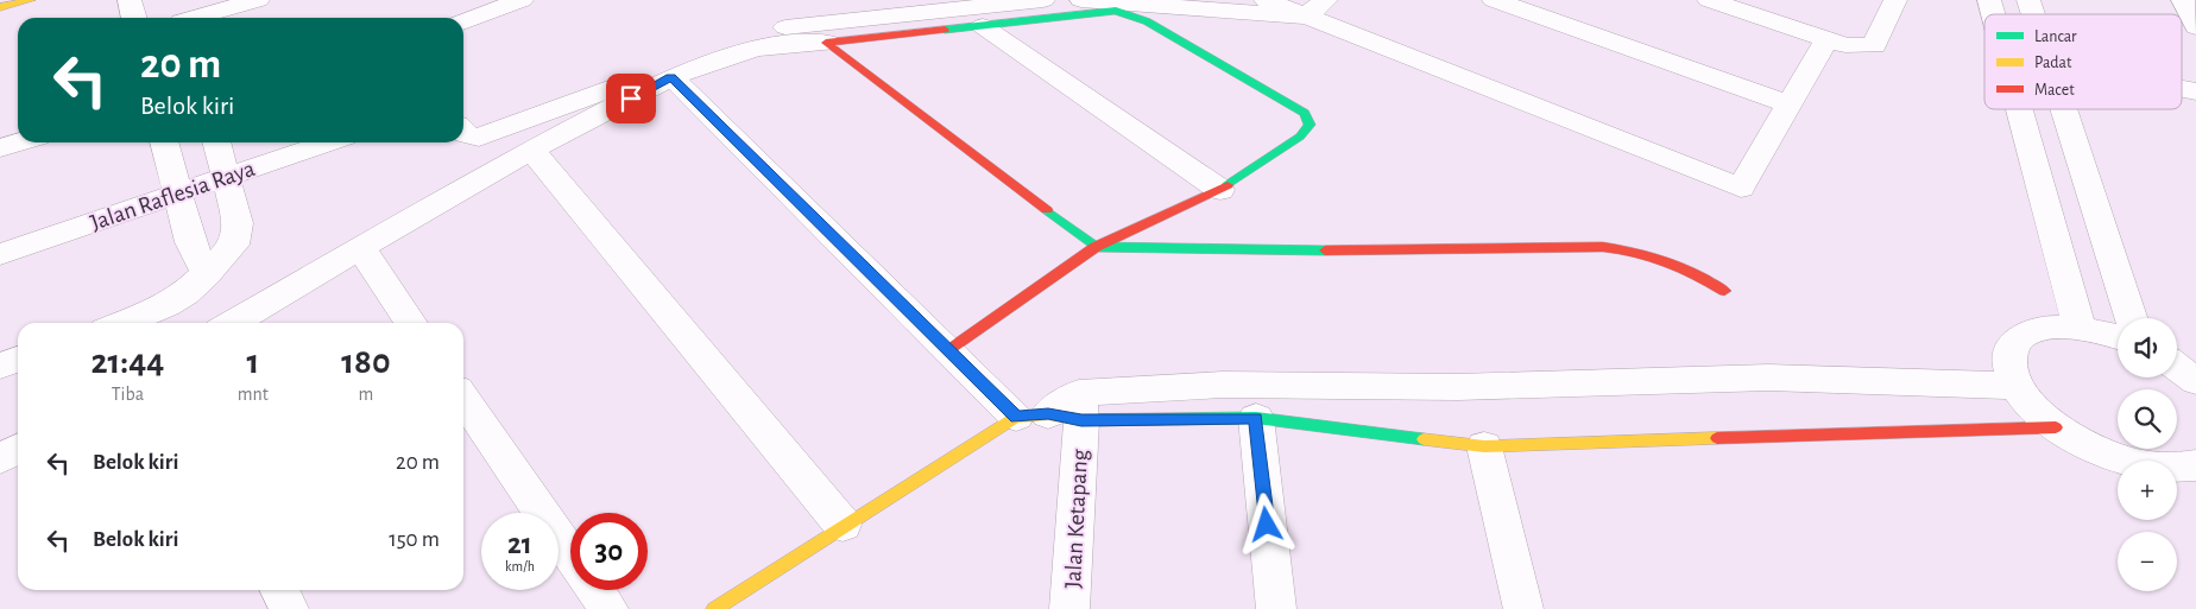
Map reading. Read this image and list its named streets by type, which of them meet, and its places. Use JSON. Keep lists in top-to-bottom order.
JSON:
{
  "streets": {
    "street": ["Jalan Raflesia Raya", "Jalan Ketapang"]
  },
  "legend": ["Lancar", "Padat", "Macet"],
  "page": {
    "turn": ["20 m", "Belok kiri"],
    "map_buttons": ["+", "−"],
    "eta": [
      "21:44",
      "Tiba",
      "1",
      "mnt",
      "180",
      "m"
    ],
    "list": [
      {
        "name": "Belok kiri",
        "value": "20 m"
      },
      {
        "name": "Belok kiri",
        "value": "150 m"
      }
    ],
    "speed": "21 km/h",
    "limit": "30"
  }
}
